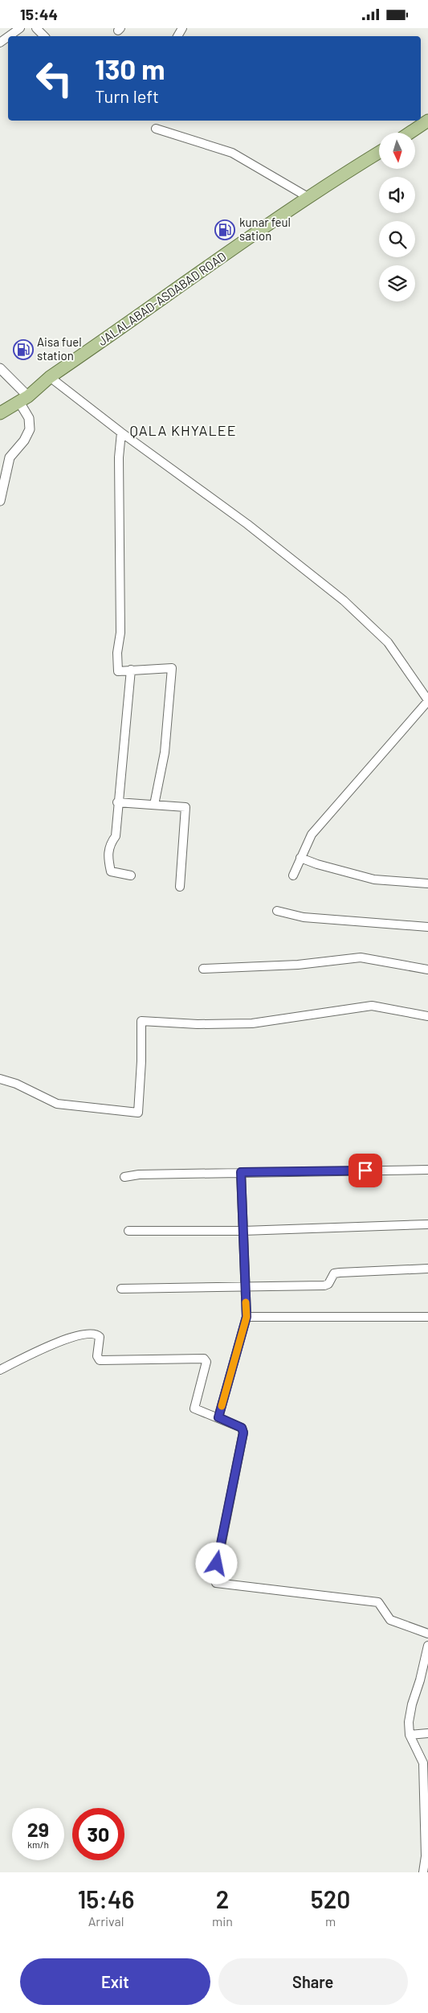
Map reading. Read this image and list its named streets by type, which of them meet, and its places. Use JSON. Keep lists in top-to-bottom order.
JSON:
{
  "streets": {
    "main road": ["JALALABAD-ASDABAD ROAD"]
  },
  "districts": ["QALA KHYALEE"],
  "places": {
    "fuel station": ["kunar feul sation", "Aisa fuel station"]
  },
  "north": "bottom",
  "page": {
    "status": "15:44",
    "turn": ["130 m", "Turn left"],
    "speed": "29 km/h",
    "limit": "30",
    "eta": [
      "15:46",
      "Arrival",
      "2",
      "min",
      "520",
      "m"
    ],
    "buttons": ["Exit", "Share"]
  }
}
